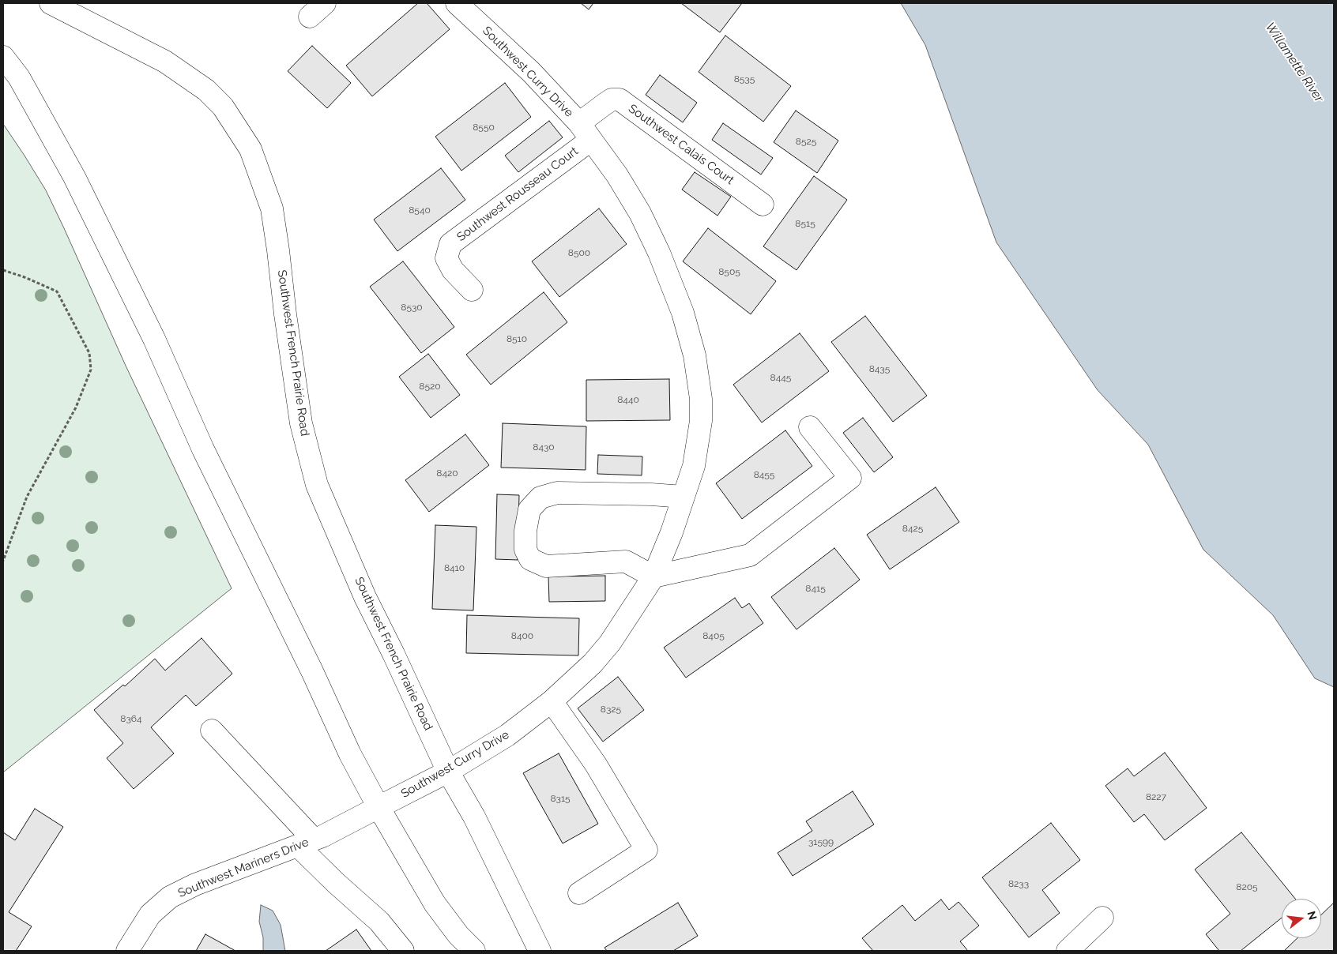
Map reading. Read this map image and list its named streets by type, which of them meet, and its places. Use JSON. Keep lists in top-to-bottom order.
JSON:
{
  "streets": {
    "street": [
      "Southwest Curry Drive",
      "Southwest Calais Court",
      "Southwest Rousseau Court",
      "Southwest French Prairie Road",
      "Southwest Mariners Drive"
    ]
  },
  "crossings": [
    ["Southwest Curry Drive", "Southwest Calais Court"],
    ["Southwest Curry Drive", "Southwest Rousseau Court"],
    ["Southwest Curry Drive", "Southwest French Prairie Road"],
    ["Southwest Curry Drive", "Southwest Mariners Drive"],
    ["Southwest Calais Court", "Southwest Rousseau Court"]
  ],
  "water": ["Willamette River"],
  "house_numbers": [
    "8535",
    "8550",
    "8525",
    "8540",
    "8515",
    "8500",
    "8505",
    "8530",
    "8510",
    "8435",
    "8445",
    "8520",
    "8440",
    "8430",
    "8420",
    "8455",
    "8425",
    "8410",
    "8415",
    "8400",
    "8405",
    "8325",
    "8364",
    "8227",
    "8315",
    "31599",
    "8233",
    "8205"
  ],
  "north": "right"
}
